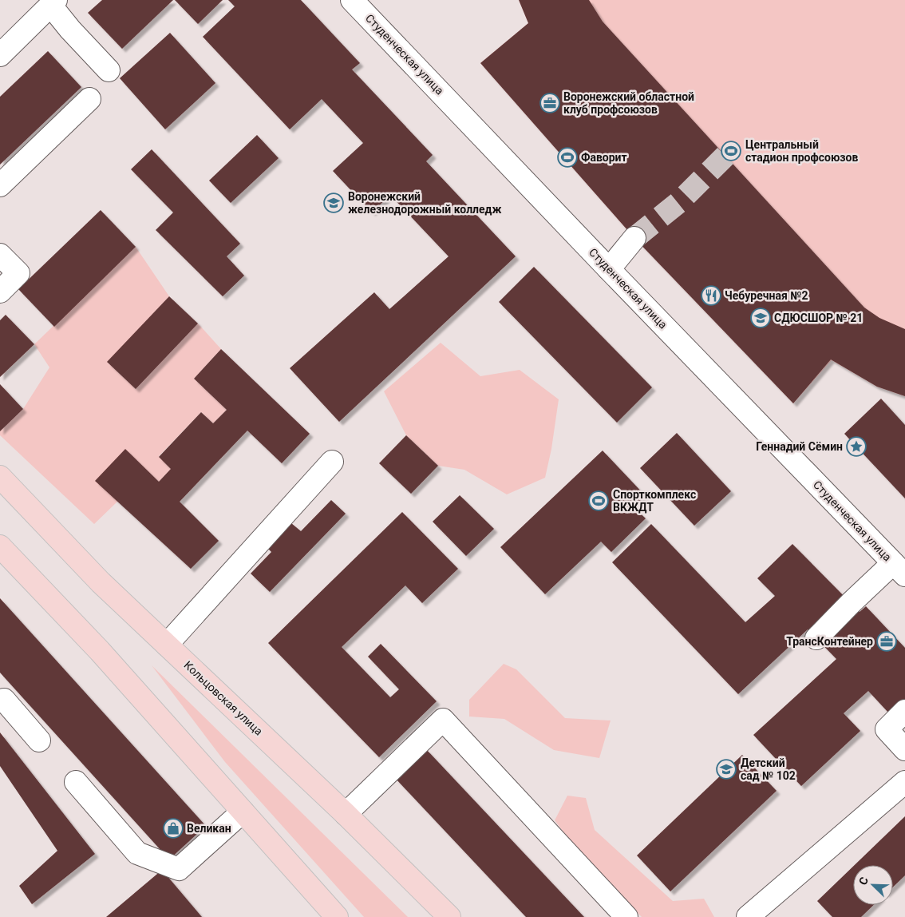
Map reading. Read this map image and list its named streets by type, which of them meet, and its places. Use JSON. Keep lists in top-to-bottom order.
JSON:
{
  "streets": {
    "main road": ["Кольцовская улица"],
    "street": ["Студенческая улица"]
  },
  "places": {
    "office": ["Воронежский областной клуб профсоюзов", "ТрансКонтейнер"],
    "sports": ["Центральный стадион профсоюзов", "Фаворит", "Спорткомплекс ВКЖДТ"],
    "school or university": ["Воронежский железнодорожный колледж", "СДЮСШОР № 21", "Детский сад № 102"],
    "restaurant": ["Чебуречная №2"],
    "place": ["Геннадий Сёмин"],
    "shop": ["Великан"]
  },
  "north": "top left"
}
